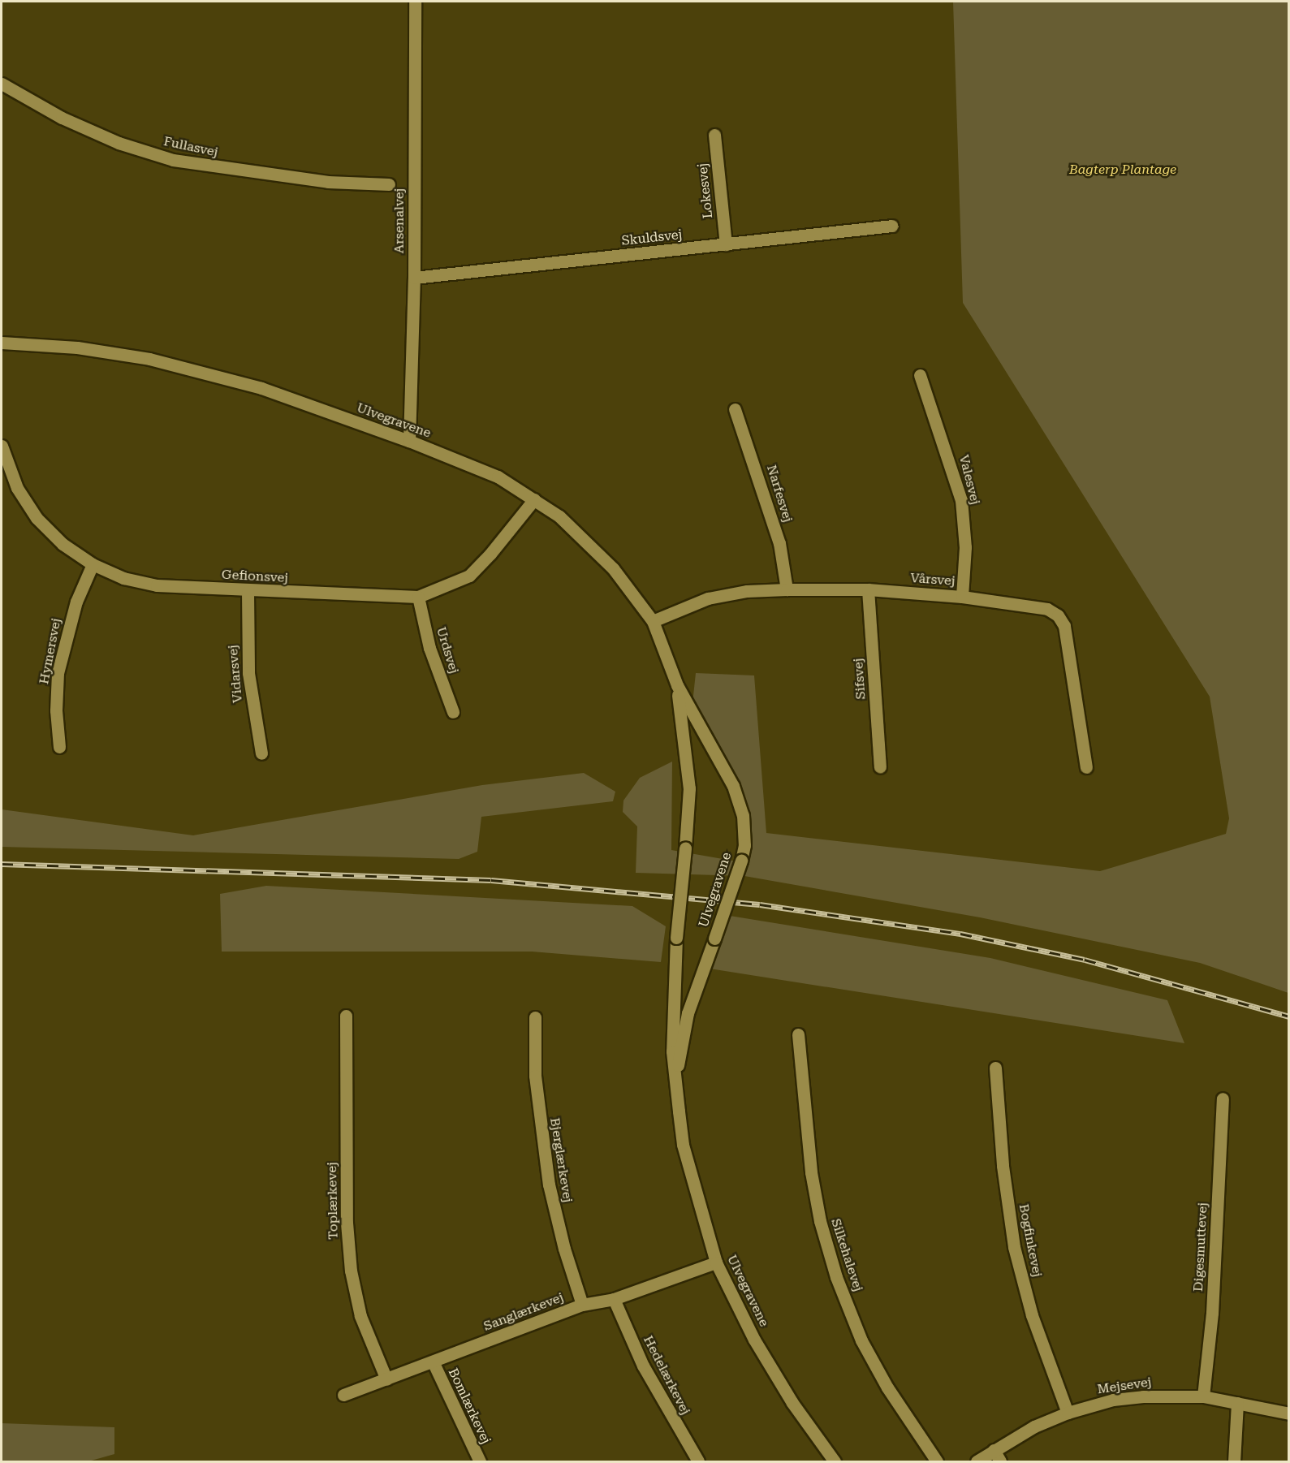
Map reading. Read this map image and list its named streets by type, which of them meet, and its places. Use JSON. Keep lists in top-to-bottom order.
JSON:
{
  "streets": {
    "street": [
      "Fullasvej",
      "Lokesvej",
      "Arsenalvej",
      "Skuldsvej",
      "Ulvegravene",
      "Valesvej",
      "Narfesvej",
      "Gefionsvej",
      "Vårsvej",
      "Urdsvej",
      "Hymersvej",
      "Vidarsvej",
      "Sifsvej",
      "Bjerglærkevej",
      "Toplærkevej",
      "Bogfinkevej",
      "Digesmuttevej",
      "Silkehalevej",
      "Sanglærkevej",
      "Hedelærkevej",
      "Mejsevej",
      "Bomlærkevej"
    ]
  },
  "crossings": [
    ["Lokesvej", "Skuldsvej"],
    ["Arsenalvej", "Skuldsvej"],
    ["Arsenalvej", "Ulvegravene"],
    ["Ulvegravene", "Gefionsvej"],
    ["Ulvegravene", "Vårsvej"],
    ["Ulvegravene", "Sanglærkevej"],
    ["Valesvej", "Vårsvej"],
    ["Narfesvej", "Vårsvej"],
    ["Gefionsvej", "Urdsvej"],
    ["Gefionsvej", "Hymersvej"],
    ["Gefionsvej", "Vidarsvej"],
    ["Vårsvej", "Sifsvej"],
    ["Bjerglærkevej", "Sanglærkevej"],
    ["Toplærkevej", "Sanglærkevej"],
    ["Bogfinkevej", "Mejsevej"],
    ["Digesmuttevej", "Mejsevej"],
    ["Sanglærkevej", "Hedelærkevej"],
    ["Sanglærkevej", "Bomlærkevej"]
  ],
  "parks": ["Bagterp Plantage"]
}
